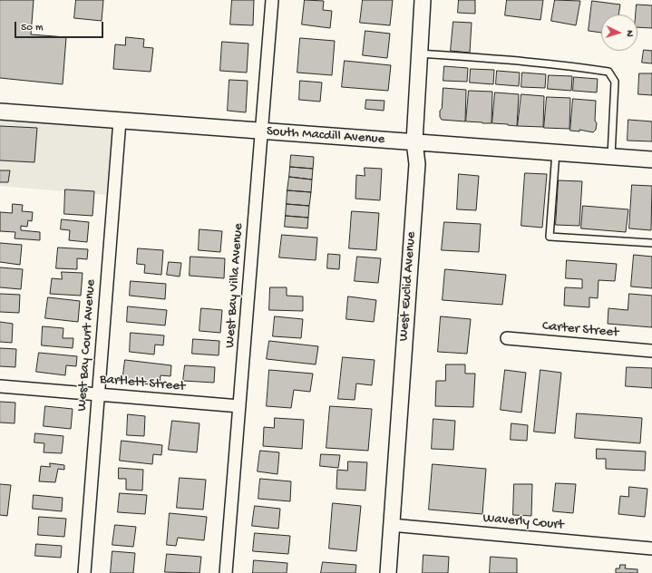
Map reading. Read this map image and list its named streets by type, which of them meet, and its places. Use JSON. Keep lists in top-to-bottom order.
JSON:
{
  "streets": {
    "street": [
      "South Macdill Avenue",
      "West Bay Villa Avenue",
      "West Euclid Avenue",
      "Carter Street",
      "West Bay Court Avenue",
      "Bartlett Street",
      "Waverly Court"
    ]
  },
  "crossings": [
    ["South Macdill Avenue", "West Bay Villa Avenue"],
    ["South Macdill Avenue", "West Euclid Avenue"],
    ["South Macdill Avenue", "West Bay Court Avenue"],
    ["West Bay Villa Avenue", "Bartlett Street"],
    ["West Euclid Avenue", "Waverly Court"],
    ["West Bay Court Avenue", "Bartlett Street"]
  ],
  "scale_bar": "50 m",
  "north": "right"
}
